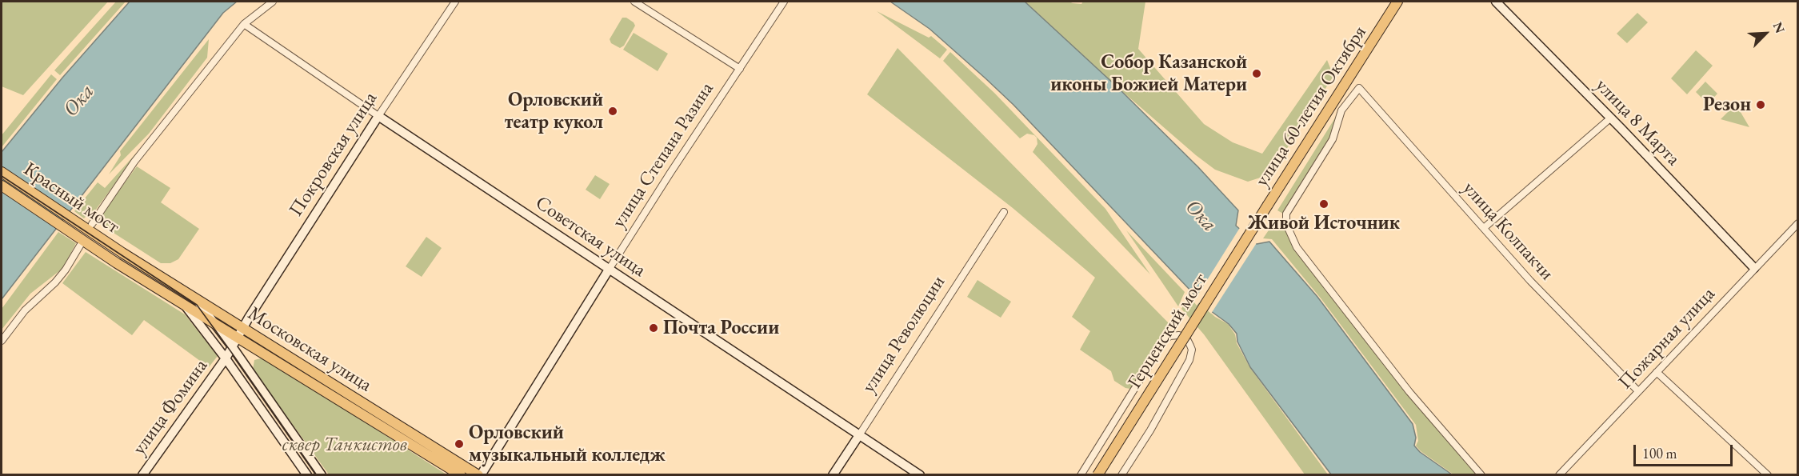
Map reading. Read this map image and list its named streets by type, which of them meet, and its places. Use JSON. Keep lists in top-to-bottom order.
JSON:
{
  "streets": {
    "main road": [
      "улица 60-летия Октября",
      "Красный мост",
      "Герценский мост",
      "Московская улица"
    ],
    "street": [
      "улица 8 Марта",
      "Покровская улица",
      "улица Степана Разина",
      "улица Колпакчи",
      "Советская улица",
      "улица Революции",
      "Пожарная улица",
      "улица Фомина"
    ]
  },
  "crossings": [
    ["улица 60-летия Октября", "Герценский мост"],
    ["улица 8 Марта", "Пожарная улица"],
    ["Покровская улица", "Советская улица"],
    ["Покровская улица", "Московская улица"],
    ["Покровская улица", "улица Фомина"],
    ["улица Степана Разина", "Советская улица"],
    ["улица Степана Разина", "Московская улица"],
    ["Красный мост", "Московская улица"],
    ["улица Колпакчи", "Пожарная улица"],
    ["Советская улица", "улица Революции"]
  ],
  "water": ["Ока"],
  "parks": ["сквер Танкистов"],
  "places": [
    "Собор Казанской иконы Божией Матери",
    "Резон",
    "Орловский театр кукол",
    "Живой Источник",
    "Почта России",
    "Орловский музыкальный колледж"
  ],
  "scale_bar": "100 m",
  "north": "top right"
}
